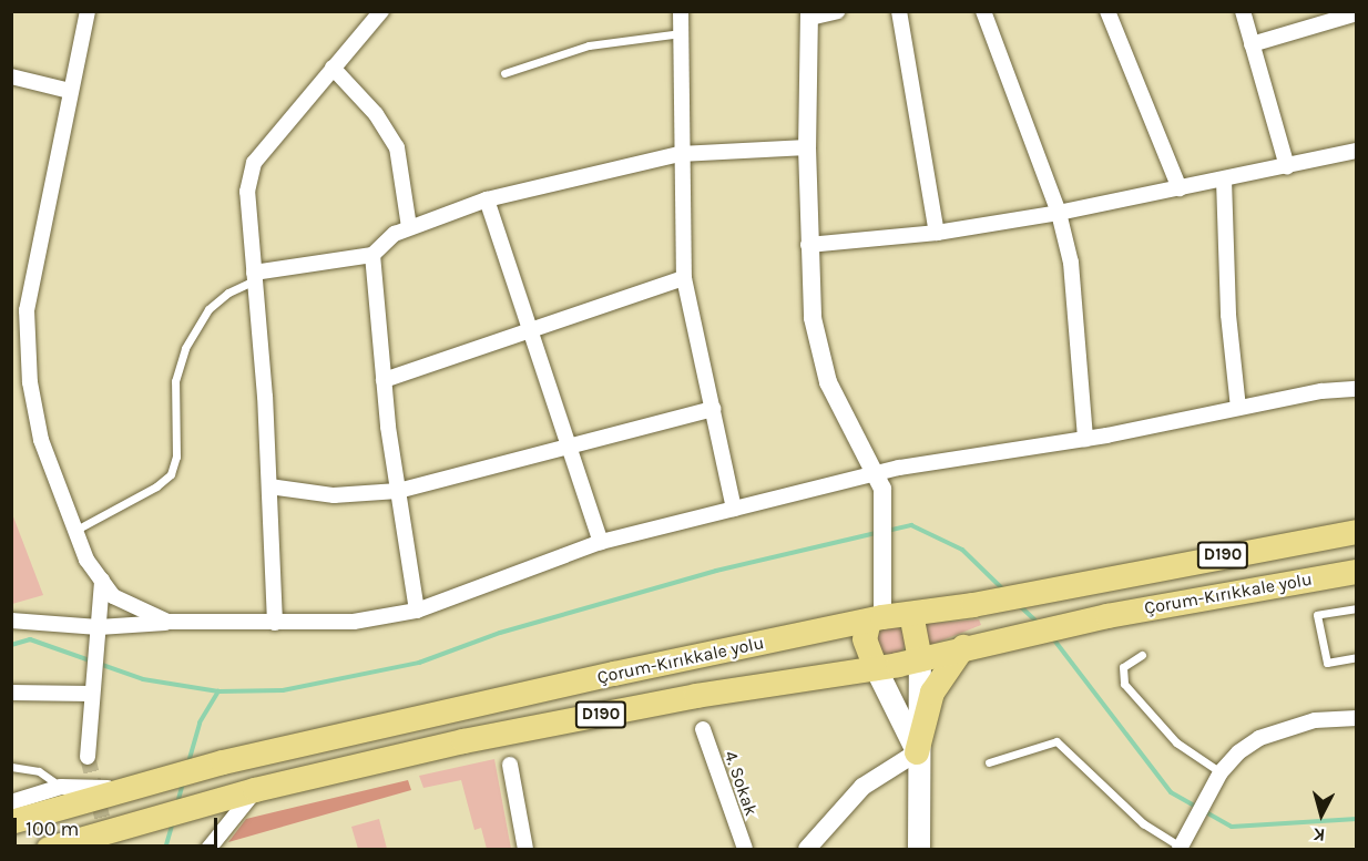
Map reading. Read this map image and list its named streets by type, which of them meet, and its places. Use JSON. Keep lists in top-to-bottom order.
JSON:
{
  "streets": {
    "highway": ["D190", "Çorum-Kırıkkale yolu"],
    "street": ["4. Sokak"]
  },
  "scale_bar": "100 m",
  "north": "bottom"
}
